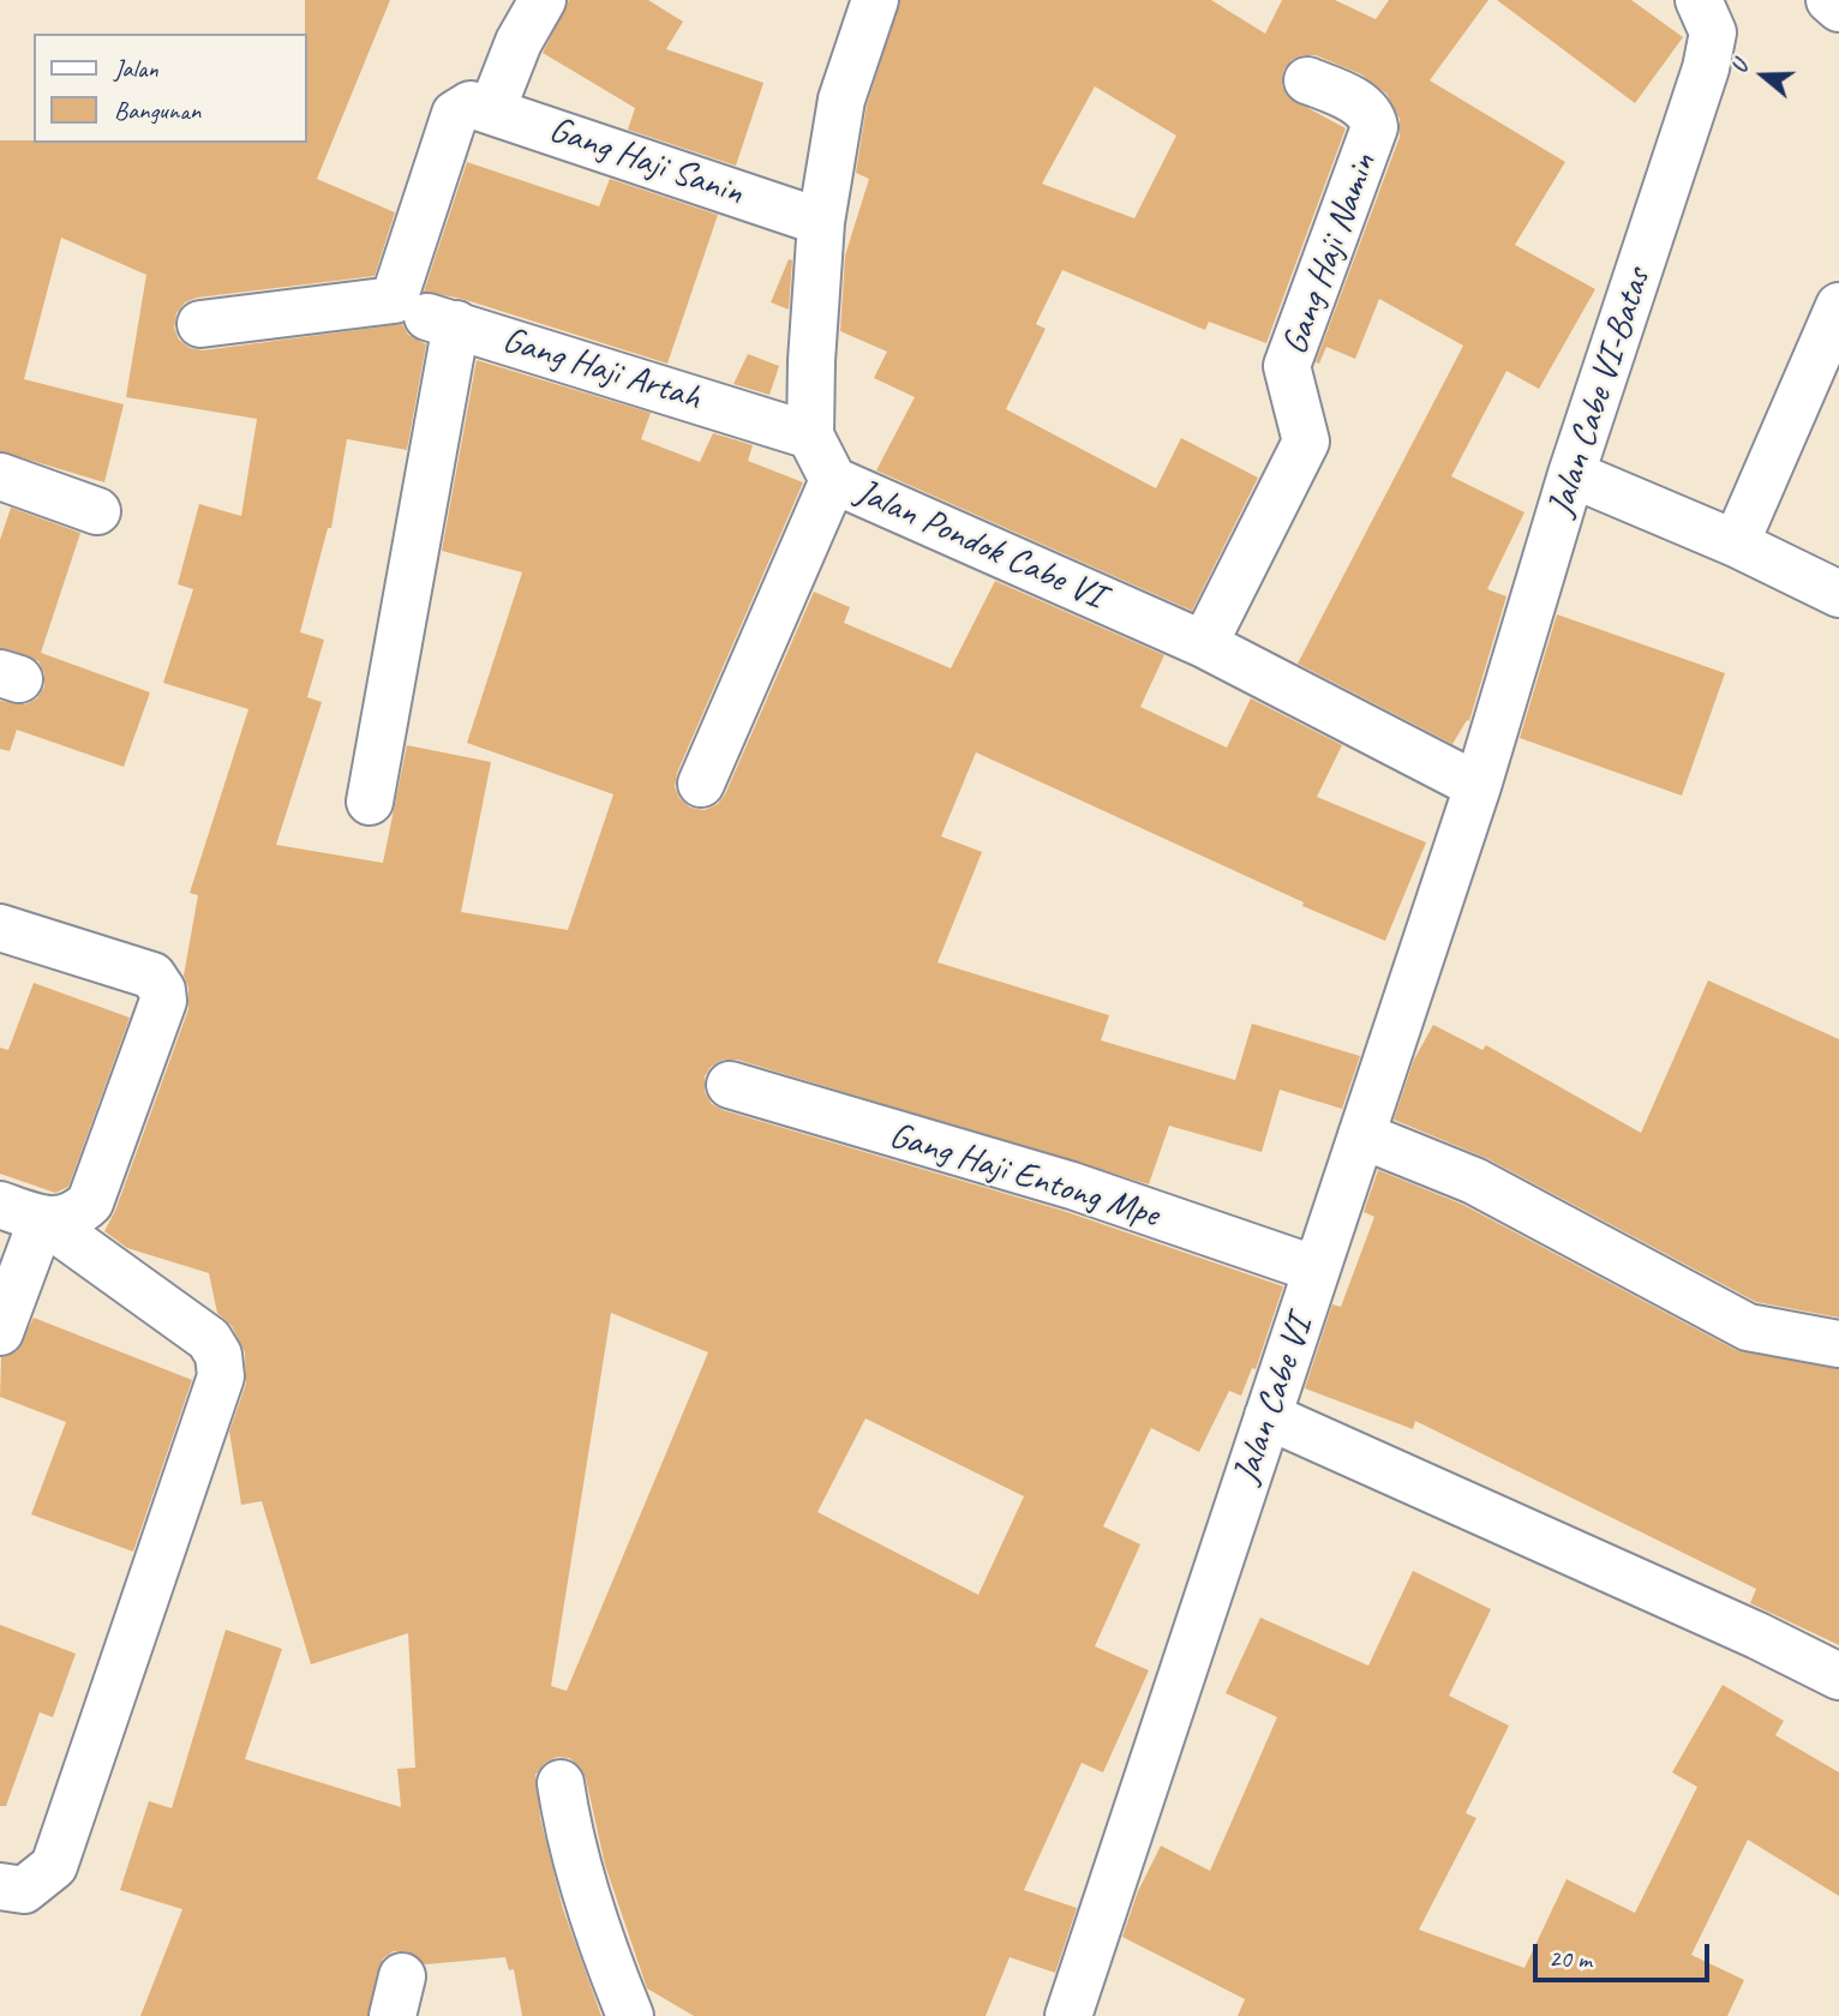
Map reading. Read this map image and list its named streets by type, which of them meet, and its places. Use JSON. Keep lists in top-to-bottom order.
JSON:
{
  "streets": {
    "street": [
      "Gang Haji Sanin",
      "Gang Haji Namin",
      "Gang Haji Artah",
      "Jalan Cabe VI-Batas",
      "Jalan Pondok Cabe VI",
      "Gang Haji Entong Mpe",
      "Jalan Cabe VI"
    ]
  },
  "crossings": [
    ["Gang Haji Sanin", "Jalan Pondok Cabe VI"],
    ["Gang Haji Namin", "Jalan Pondok Cabe VI"],
    ["Gang Haji Artah", "Jalan Pondok Cabe VI"],
    ["Jalan Cabe VI-Batas", "Jalan Pondok Cabe VI"],
    ["Jalan Cabe VI-Batas", "Jalan Cabe VI"],
    ["Jalan Pondok Cabe VI", "Jalan Cabe VI"],
    ["Gang Haji Entong Mpe", "Jalan Cabe VI"]
  ],
  "legend": ["Jalan", "Bangunan"],
  "scale_bar": "20 m",
  "north": "left"
}
